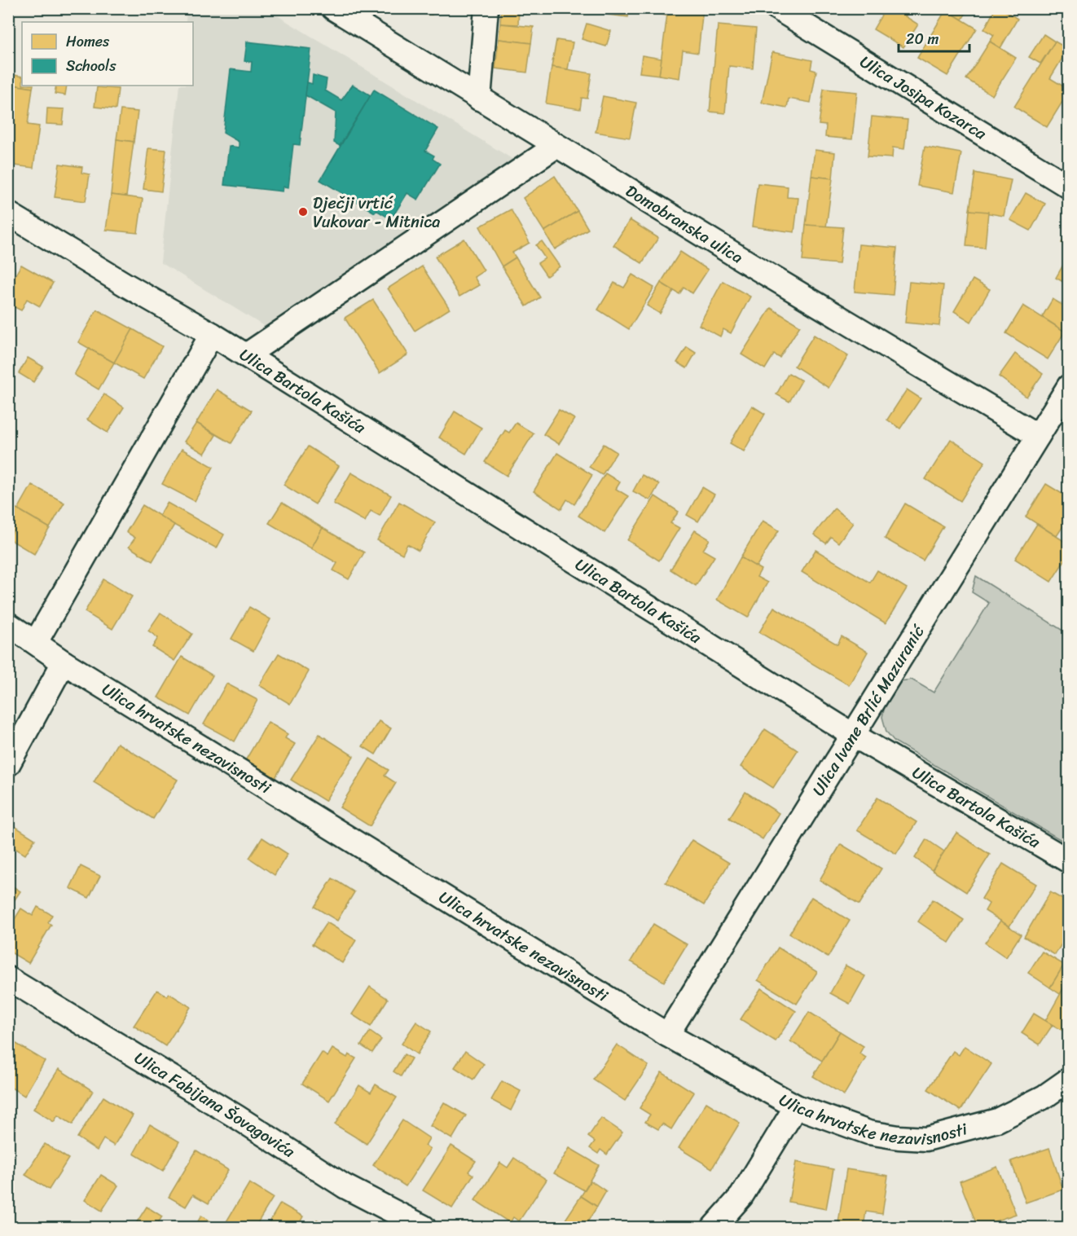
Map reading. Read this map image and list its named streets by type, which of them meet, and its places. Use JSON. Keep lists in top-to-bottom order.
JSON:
{
  "streets": {
    "street": [
      "Ulica Josipa Kozarca",
      "Domobranska ulica",
      "Ulica Bartola Kašića",
      "Ulica Ivane Brlić Mazuranić",
      "Ulica hrvatske nezavisnosti",
      "Ulica Fabijana Šovagovića"
    ]
  },
  "crossings": [
    ["Domobranska ulica", "Ulica Ivane Brlić Mazuranić"],
    ["Ulica Bartola Kašića", "Ulica Ivane Brlić Mazuranić"],
    ["Ulica Ivane Brlić Mazuranić", "Ulica hrvatske nezavisnosti"]
  ],
  "places": ["Dječji vrtić Vukovar - Mitnica"],
  "legend": ["Homes", "Schools"],
  "scale_bar": "20 m"
}
